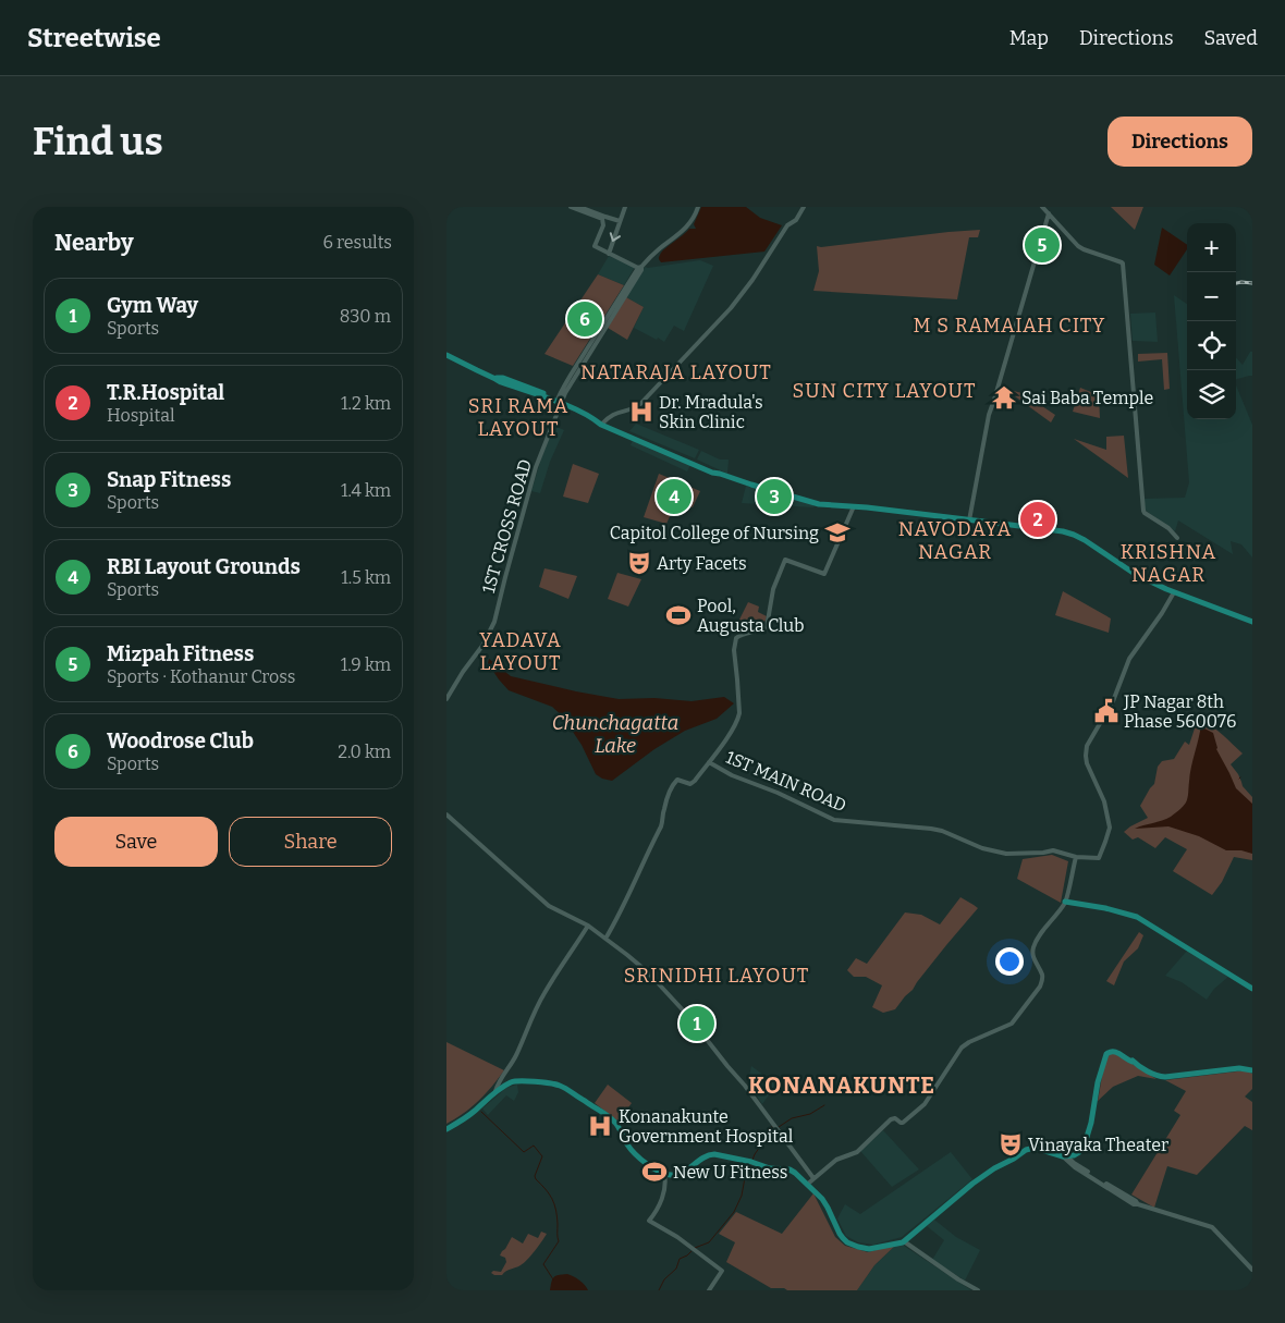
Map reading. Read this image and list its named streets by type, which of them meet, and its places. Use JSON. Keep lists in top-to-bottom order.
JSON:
{
  "streets": {
    "street": ["1ST CROSS ROAD", "1ST MAIN ROAD"]
  },
  "districts": [
    "M S RAMAIAH CITY",
    "NATARAJA LAYOUT",
    "SUN CITY LAYOUT",
    "SRI RAMA LAYOUT",
    "NAVODAYA NAGAR",
    "KRISHNA NAGAR",
    "YADAVA LAYOUT",
    "SRINIDHI LAYOUT",
    "KONANAKUNTE"
  ],
  "water": ["Chunchagatta Lake"],
  "places": {
    "temple": ["Sai Baba Temple"],
    "hospital": ["Dr. Mradula's Skin Clinic", "Konanakunte Government Hospital"],
    "school or university": ["Capitol College of Nursing"],
    "theatre": ["Arty Facets", "Vinayaka Theater"],
    "sports": ["Pool, Augusta Club", "New U Fitness"],
    "public building": ["JP Nagar 8th Phase 560076"]
  },
  "page": {
    "header": "Streetwise",
    "nav": ["Map", "Directions", "Saved"],
    "buttons": [
      "Directions",
      ["Save", "Share"]
    ],
    "title": "Find us",
    "heading": ["Nearby", "6 results"],
    "map_buttons": ["+", "−"],
    "pins": [
      "5",
      "6",
      "3",
      "4",
      "2",
      "1"
    ],
    "list": [
      {
        "mark": "1",
        "name": "Gym Way",
        "note": "Sports",
        "value": "830 m"
      },
      {
        "mark": "2",
        "name": "T.R.Hospital",
        "note": "Hospital",
        "value": "1.2 km"
      },
      {
        "mark": "3",
        "name": "Snap Fitness",
        "note": "Sports",
        "value": "1.4 km"
      },
      {
        "mark": "4",
        "name": "RBI Layout Grounds",
        "note": "Sports",
        "value": "1.5 km"
      },
      {
        "mark": "5",
        "name": "Mizpah Fitness",
        "note": "Sports · Kothanur Cross",
        "value": "1.9 km"
      },
      {
        "mark": "6",
        "name": "Woodrose Club",
        "note": "Sports",
        "value": "2.0 km"
      }
    ]
  }
}
